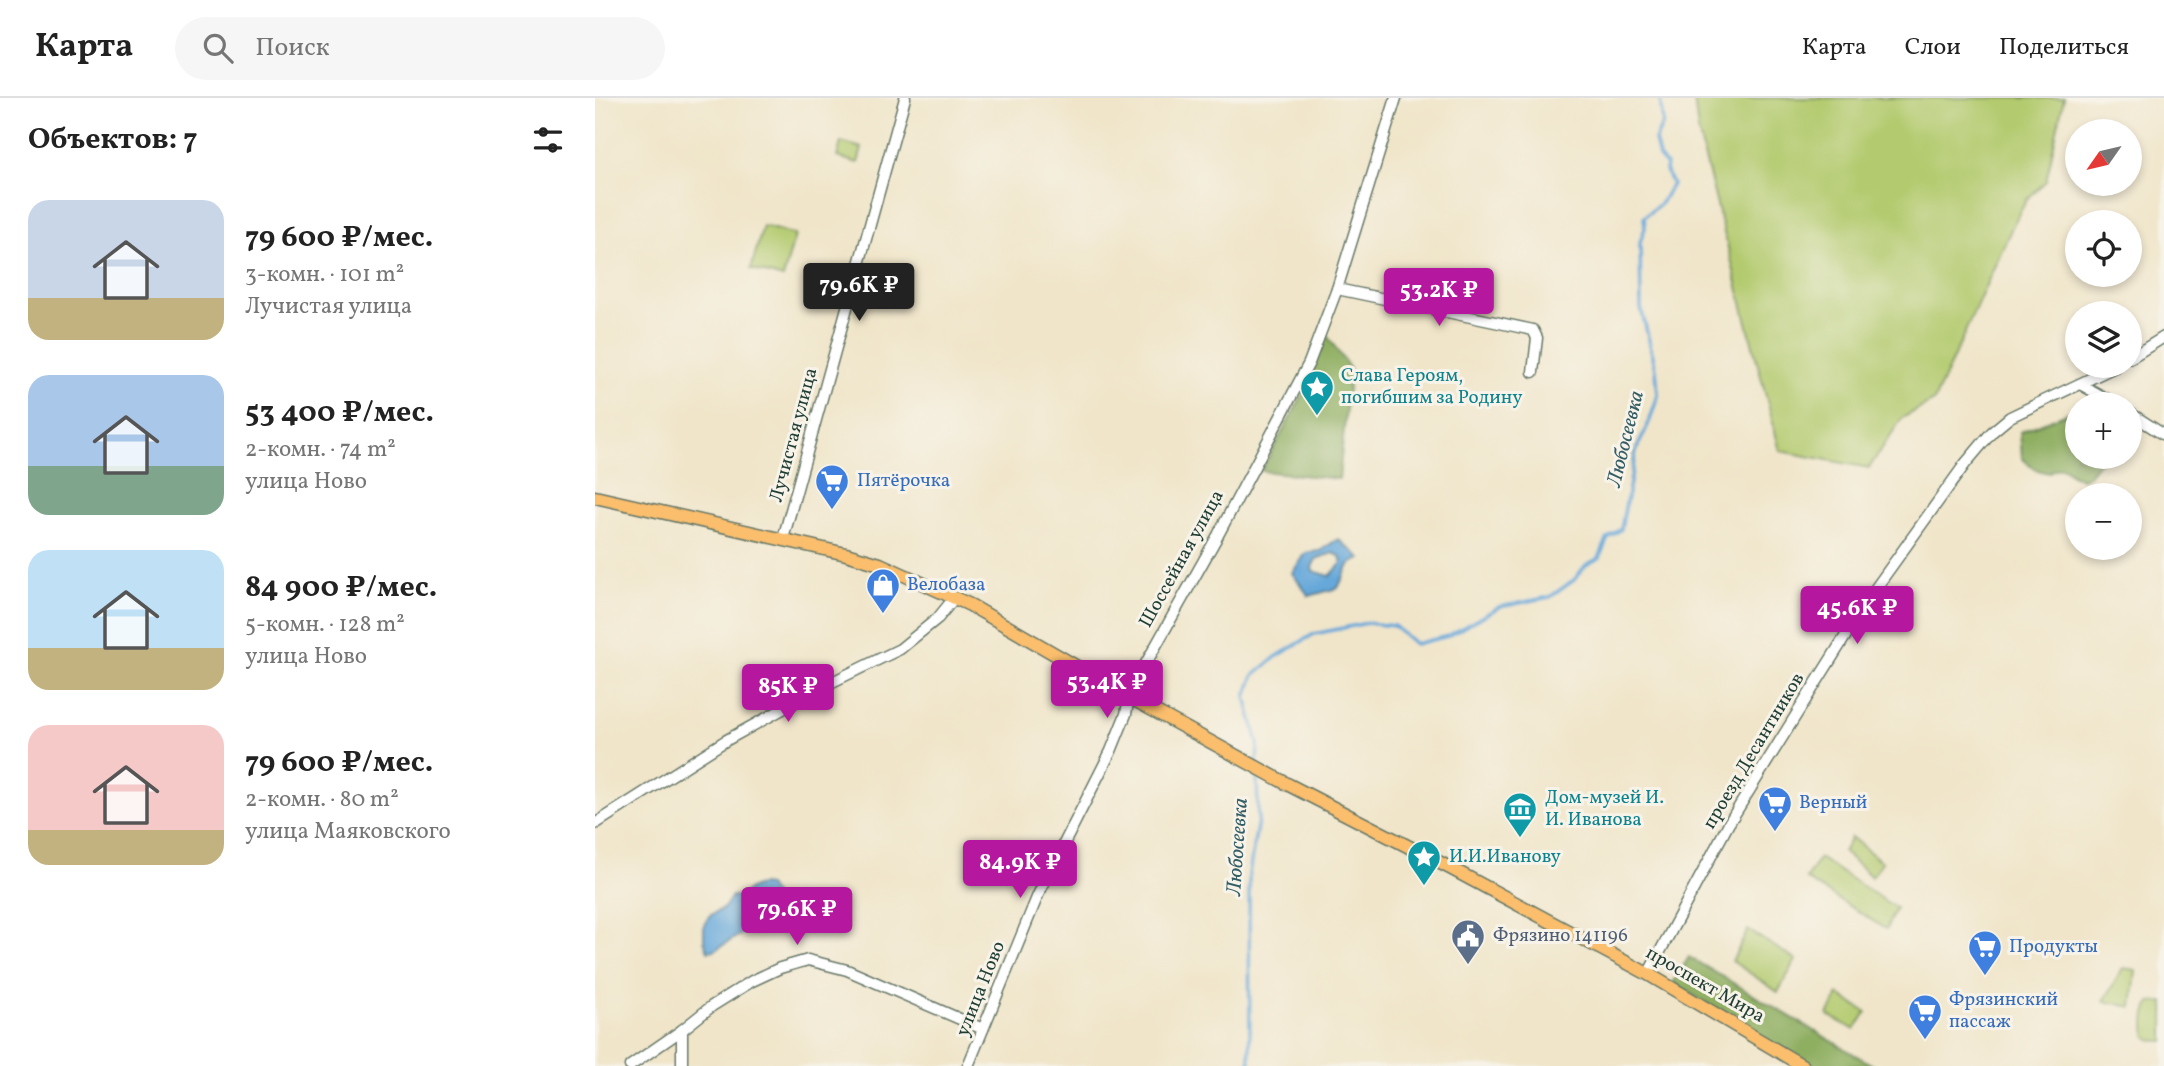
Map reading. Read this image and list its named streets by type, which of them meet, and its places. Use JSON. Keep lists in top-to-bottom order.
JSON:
{
  "streets": {
    "main road": ["проспект Мира"],
    "street": [
      "Лучистая улица",
      "Шоссейная улица",
      "проезд Десантников",
      "улица Ново"
    ]
  },
  "crossings": [
    ["Шоссейная улица", "проспект Мира"],
    ["Шоссейная улица", "улица Ново"],
    ["проезд Десантников", "проспект Мира"],
    ["проспект Мира", "улица Ново"]
  ],
  "water": ["Любосеевка"],
  "places": {
    "place": ["Слава Героям, погибшим за Родину", "И.И.Иванову"],
    "supermarket": [
      "Пятёрочка",
      "Верный",
      "Продукты",
      "Фрязинский пассаж"
    ],
    "shop": ["Велобаза"],
    "museum": ["Дом-музей И. И. Иванова"],
    "public building": ["Фрязино 141196"]
  },
  "north": "bottom left",
  "page": {
    "header": "Карта",
    "search": "Поиск",
    "nav": ["Карта", "Слои", "Поделиться"],
    "heading": "Объектов: 7",
    "map_buttons": ["+", "−"],
    "list": [
      {
        "name": "79 600 ₽/мес.",
        "note": "3-комн. · 101 m² · Лучистая улица"
      },
      {
        "name": "53 400 ₽/мес.",
        "note": "2-комн. · 74 m² · улица Ново"
      },
      {
        "name": "84 900 ₽/мес.",
        "note": "5-комн. · 128 m² · улица Ново"
      },
      {
        "name": "79 600 ₽/мес.",
        "note": "2-комн. · 80 m² · улица Маяковского"
      }
    ],
    "price": [
      "79.6K ₽",
      "53.2K ₽",
      "45.6K ₽",
      "53.4K ₽",
      "85K ₽",
      "84.9K ₽",
      "79.6K ₽"
    ]
  }
}
